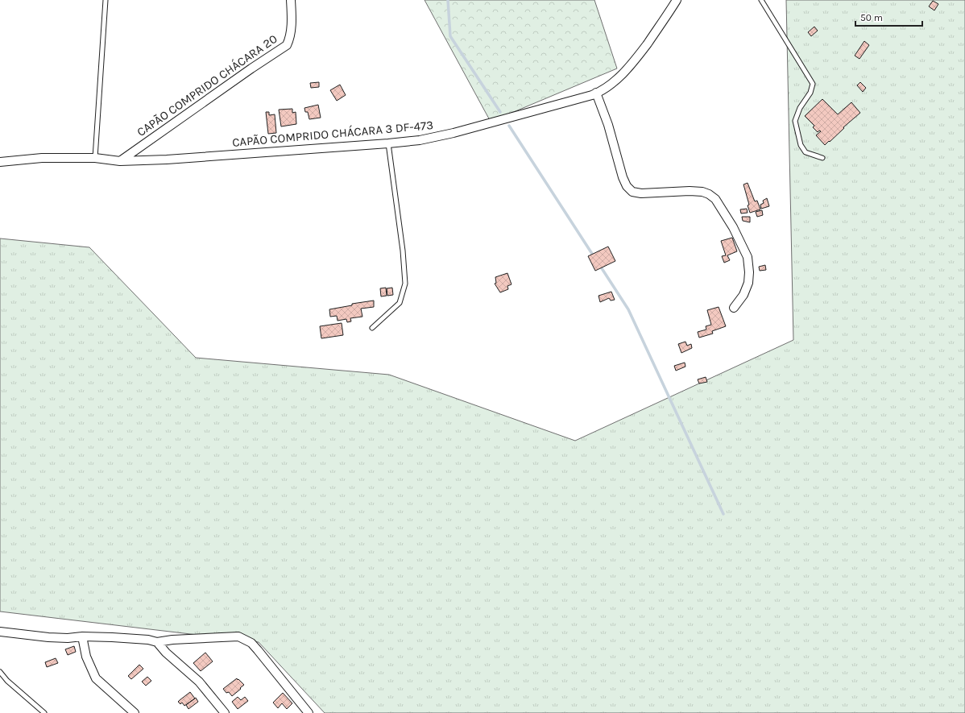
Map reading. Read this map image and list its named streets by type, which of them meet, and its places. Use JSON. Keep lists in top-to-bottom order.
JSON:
{
  "streets": {
    "street": ["CAPÃO COMPRIDO CHÁCARA 20", "CAPÃO COMPRIDO CHÁCARA 3 DF-473"]
  },
  "crossings": [
    ["CAPÃO COMPRIDO CHÁCARA 20", "CAPÃO COMPRIDO CHÁCARA 3 DF-473"]
  ],
  "scale_bar": "50 m"
}
